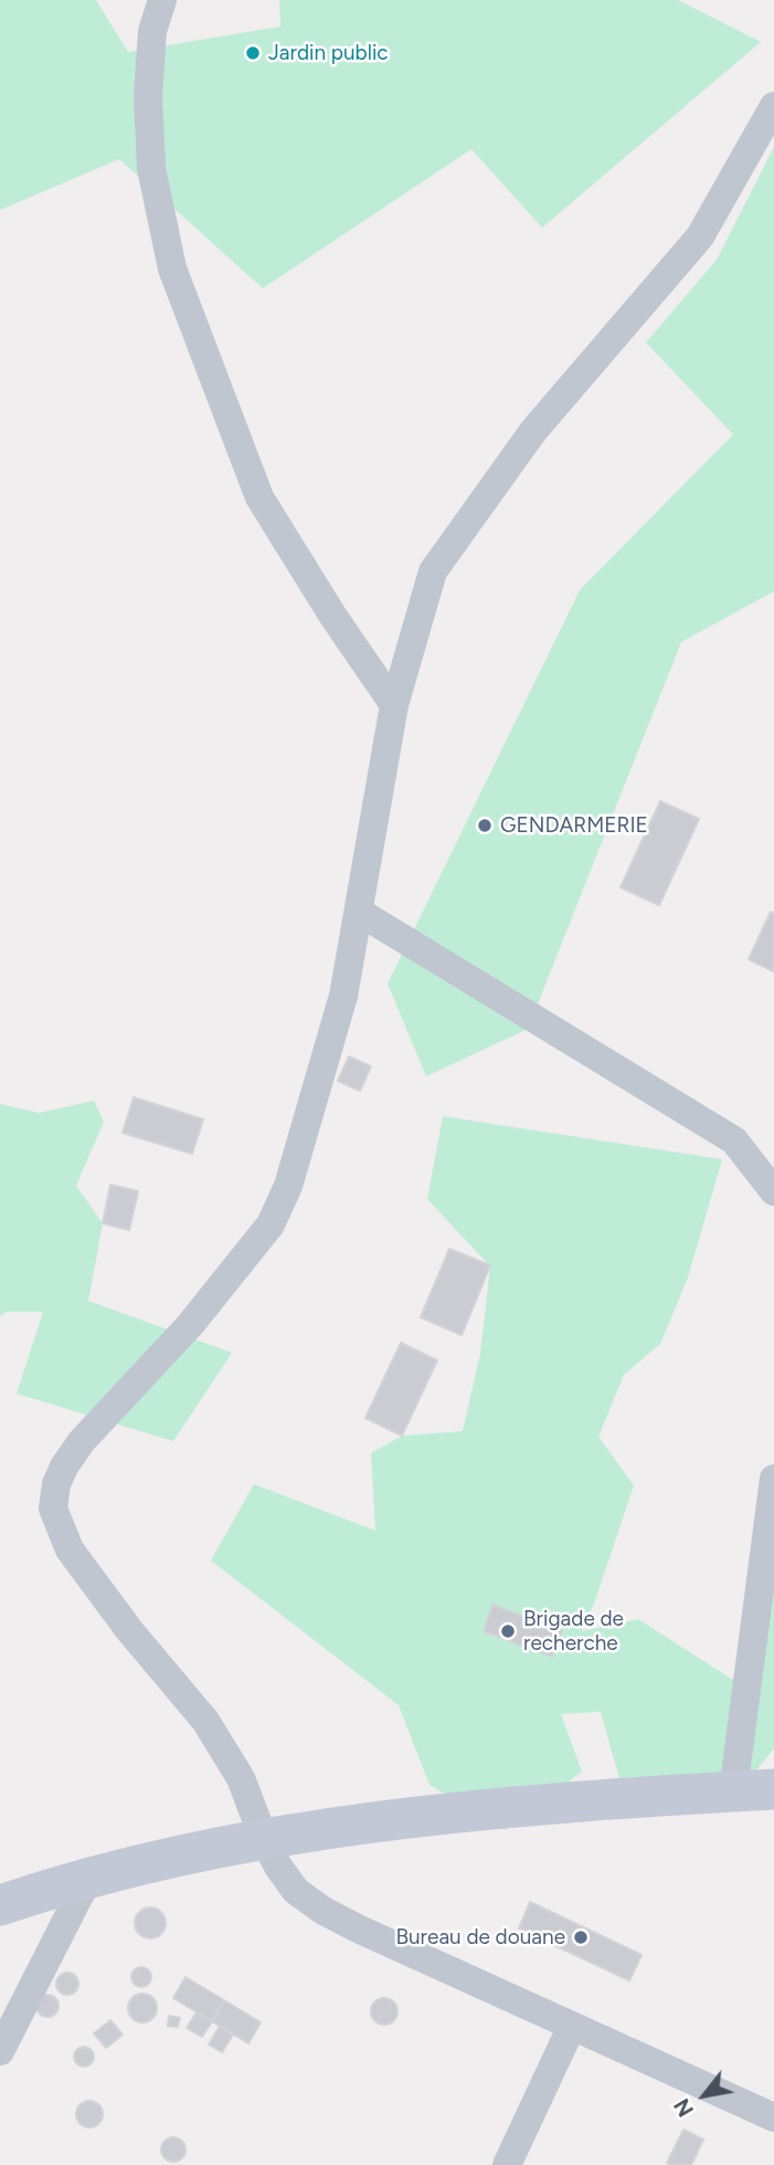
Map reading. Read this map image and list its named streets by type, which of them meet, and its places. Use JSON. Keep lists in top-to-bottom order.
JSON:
{
  "places": [
    "Jardin public",
    "GENDARMERIE",
    "Brigade de recherche",
    "Bureau de douane"
  ],
  "north": "bottom left"
}
